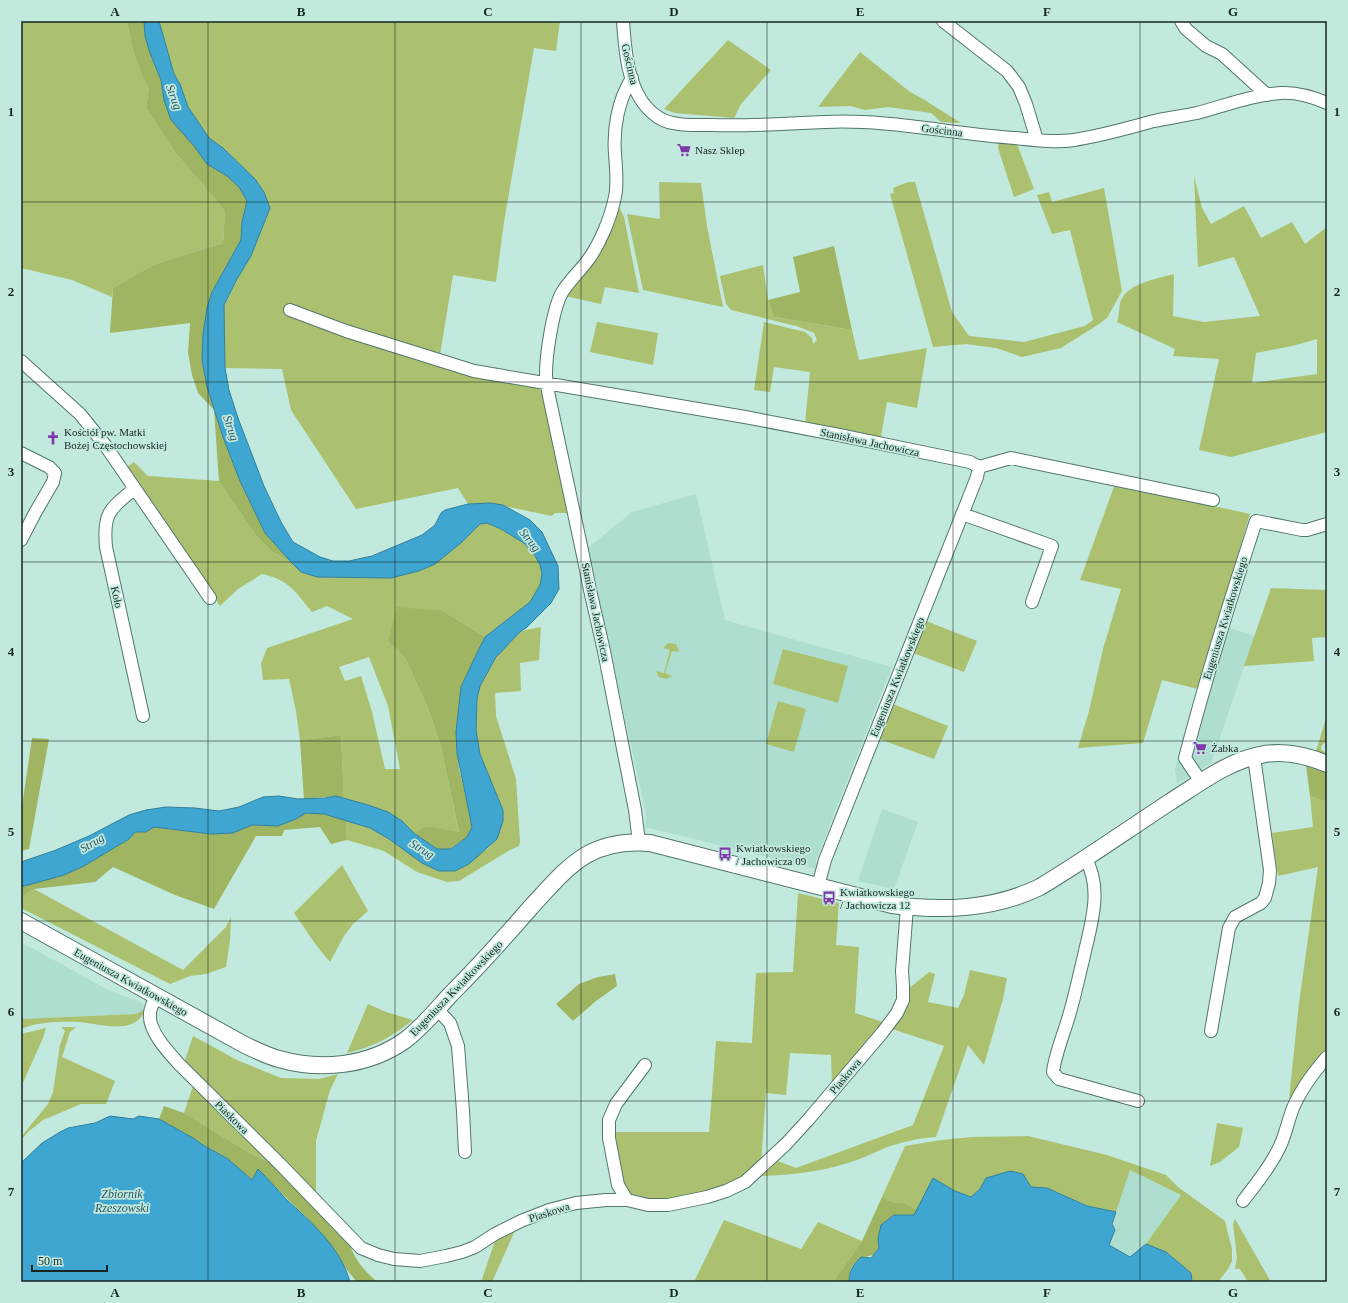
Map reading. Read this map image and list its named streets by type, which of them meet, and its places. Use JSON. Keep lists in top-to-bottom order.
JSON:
{
  "streets": {
    "street": [
      "Gościnna",
      "Stanisława Jachowicza",
      "Koło",
      "Eugeniusza Kwiatkowskiego",
      "Piaskowa"
    ]
  },
  "crossings": [
    ["Gościnna", "Stanisława Jachowicza"],
    ["Stanisława Jachowicza", "Eugeniusza Kwiatkowskiego"],
    ["Eugeniusza Kwiatkowskiego", "Piaskowa"]
  ],
  "water": ["Strug", "Zbiornik Rzeszowski"],
  "places": {
    "supermarket": ["Nasz Sklep", "Żabka"],
    "church": ["Kościół pw. Matki Bożej Częstochowskiej"],
    "bus stop": ["Kwiatkowskiego / Jachowicza 09", "Kwiatkowskiego / Jachowicza 12"]
  },
  "scale_bar": "50 m",
  "grid": {
    "columns": [
      "A",
      "B",
      "C",
      "D",
      "E",
      "F",
      "G"
    ],
    "rows": [
      "1",
      "2",
      "3",
      "4",
      "5",
      "6",
      "7"
    ]
  }
}
